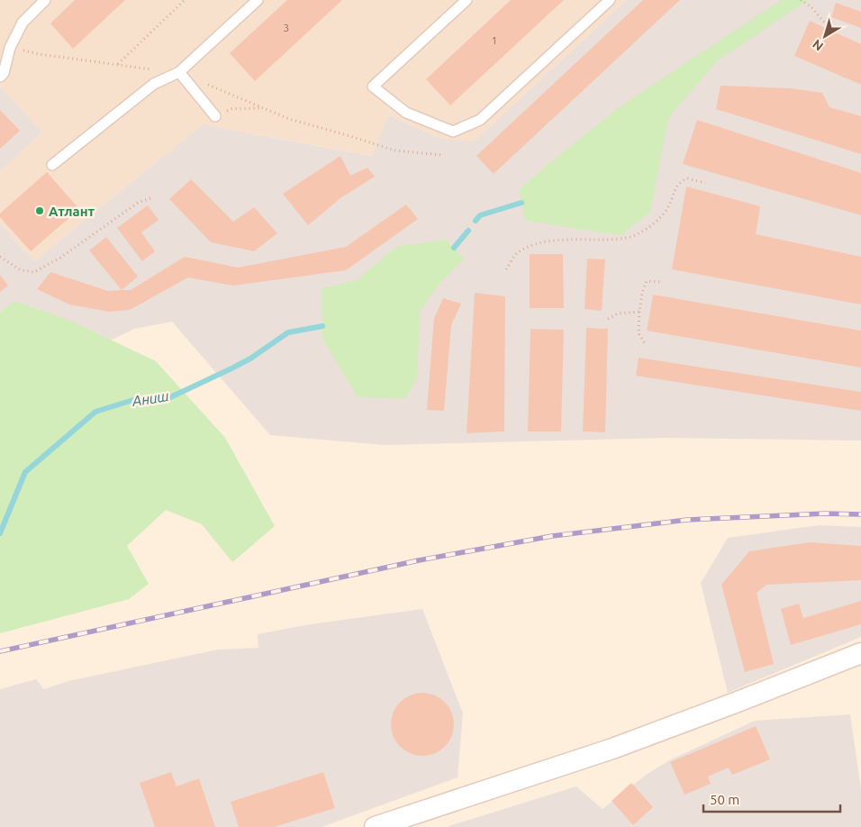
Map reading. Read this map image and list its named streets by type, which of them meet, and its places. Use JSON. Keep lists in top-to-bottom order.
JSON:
{
  "water": ["Аниш"],
  "places": ["Атлант"],
  "house_numbers": ["3", "1"],
  "scale_bar": "50 m",
  "north": "bottom left"
}
